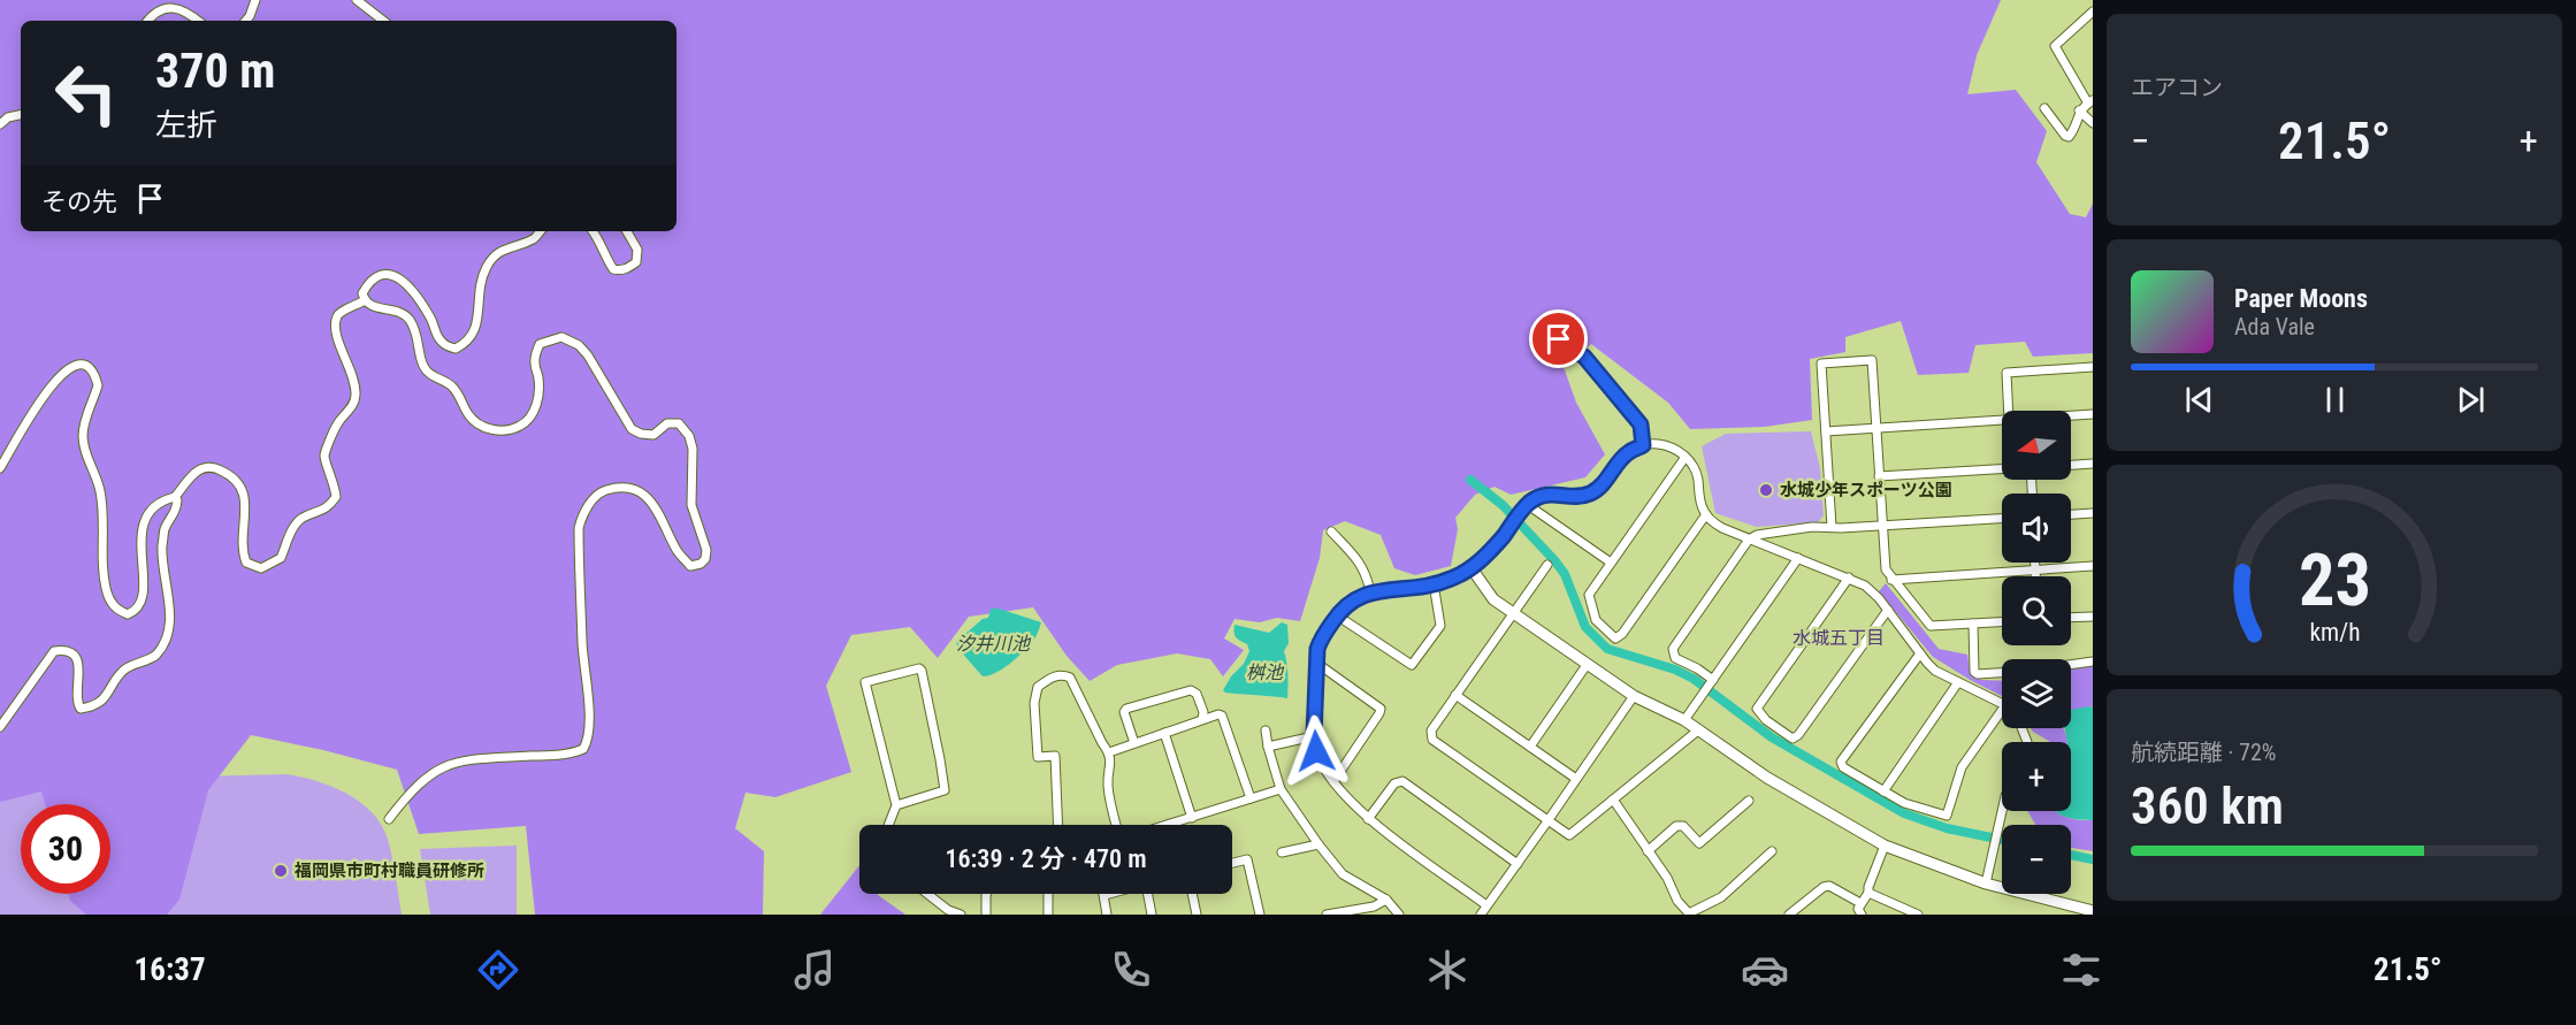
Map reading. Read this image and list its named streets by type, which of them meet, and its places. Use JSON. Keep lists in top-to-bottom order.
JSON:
{
  "districts": ["水城五丁目"],
  "water": ["汐井川池", "桝池"],
  "places": ["水城少年スポーツ公園", "福岡県市町村職員研修所"],
  "north": "left",
  "page": {
    "tile": [
      "エアコン",
      ["航続距離 · 72%", "360 km"]
    ],
    "turn": ["370 m", "左折"],
    "heat": ["−", "21.5°", "+"],
    "then": "その先",
    "song": ["Paper Moons", "Ada Vale"],
    "map_buttons": ["+", "−"],
    "limit": "30",
    "trip": "16:39 · 2 分 · 470 m",
    "tabs": ["16:37", "21.5°"],
    "gauge": ["23", "km/h"]
  }
}
